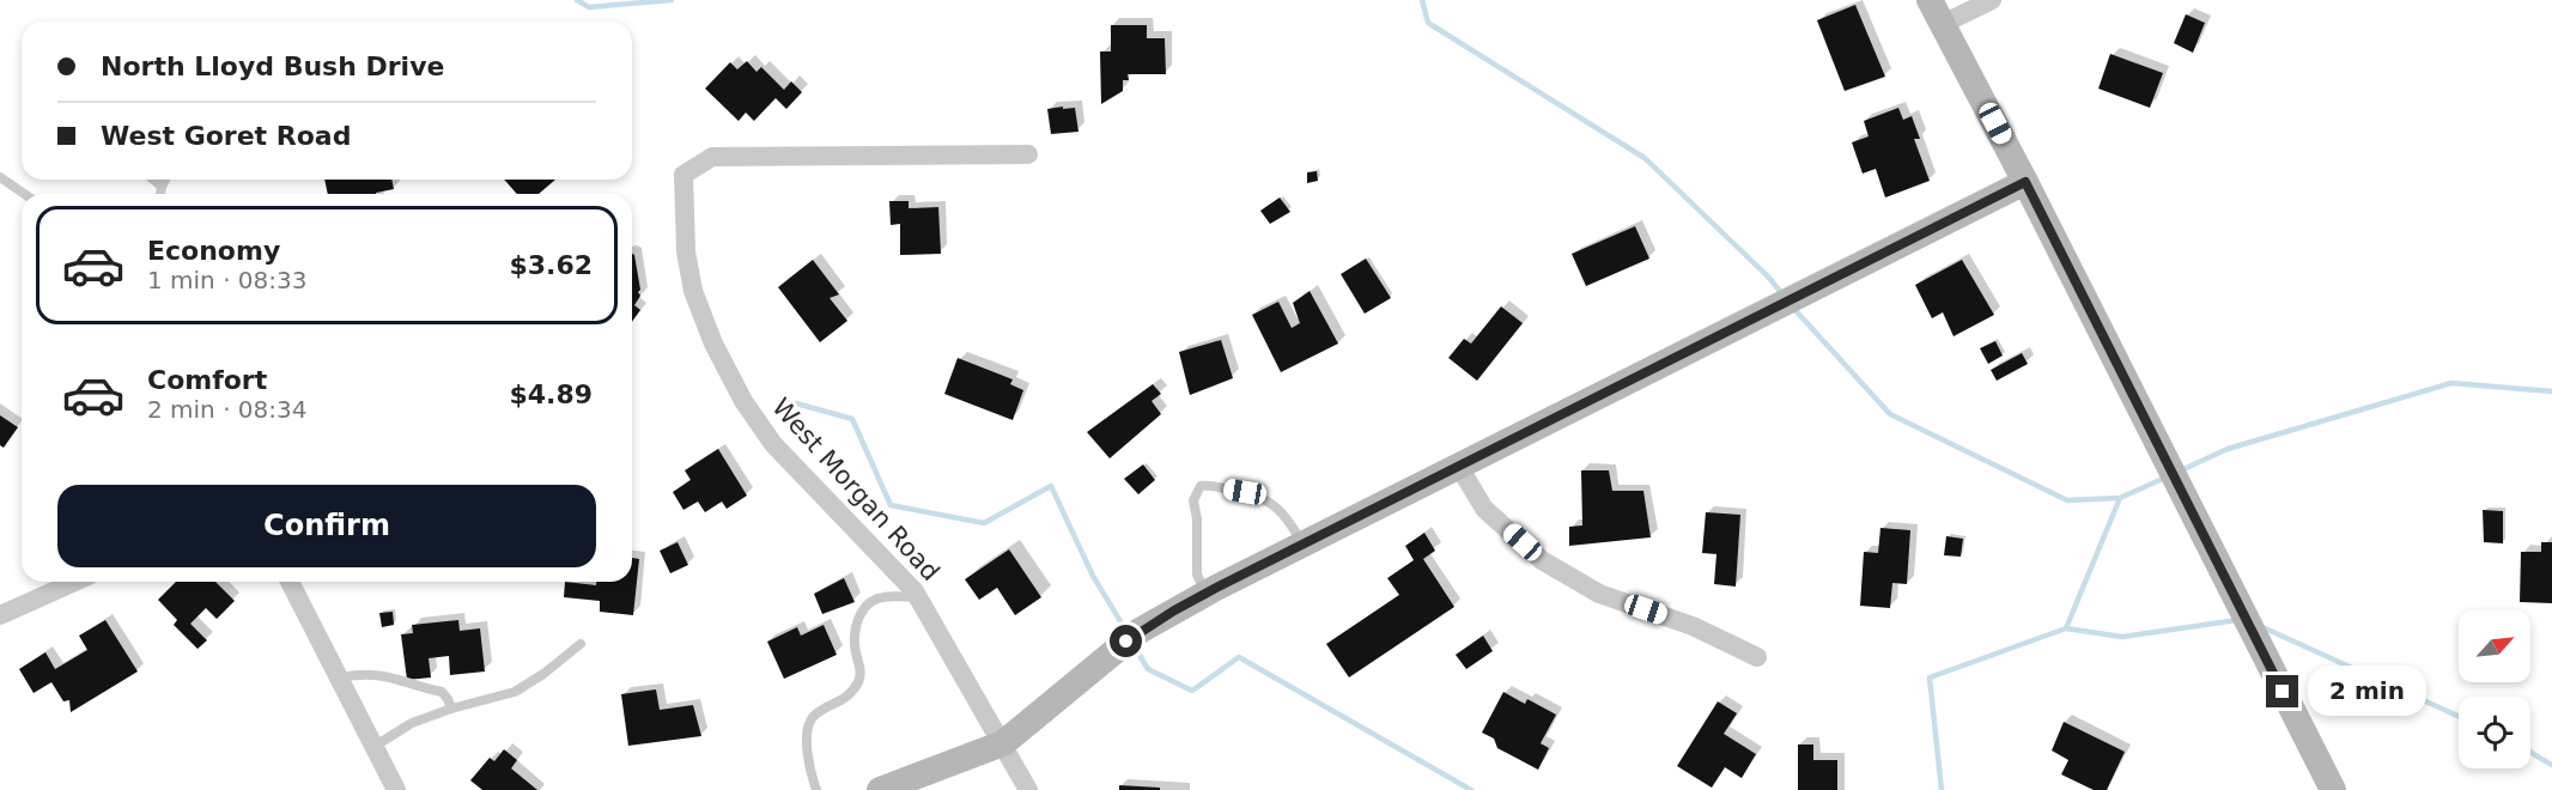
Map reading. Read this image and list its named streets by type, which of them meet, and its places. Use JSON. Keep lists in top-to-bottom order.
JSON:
{
  "streets": {
    "street": ["West Morgan Road"]
  },
  "north": "top right",
  "page": {
    "banner": ["North Lloyd Bush Drive", "West Goret Road"],
    "list": [
      {
        "name": "Economy",
        "note": "1 min · 08:33",
        "value": "$3.62"
      },
      {
        "name": "Comfort",
        "note": "2 min · 08:34",
        "value": "$4.89"
      }
    ],
    "buttons": "Confirm",
    "bubble": "2 min"
  }
}
